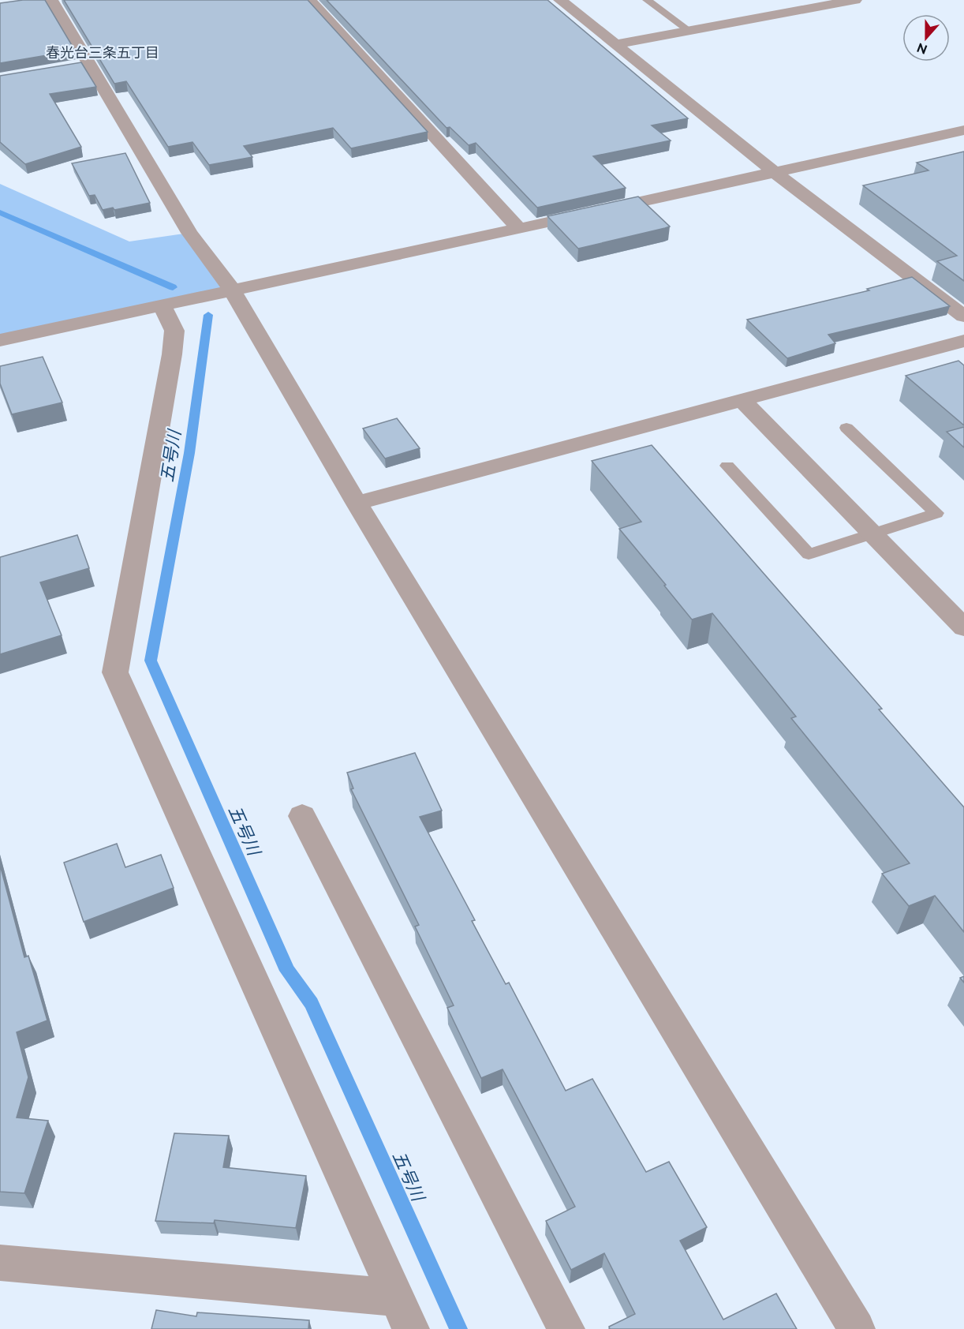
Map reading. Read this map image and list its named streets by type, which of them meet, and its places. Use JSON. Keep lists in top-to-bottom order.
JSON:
{
  "districts": ["春光台三条五丁目"],
  "water": ["五号川"],
  "north": "bottom"
}
